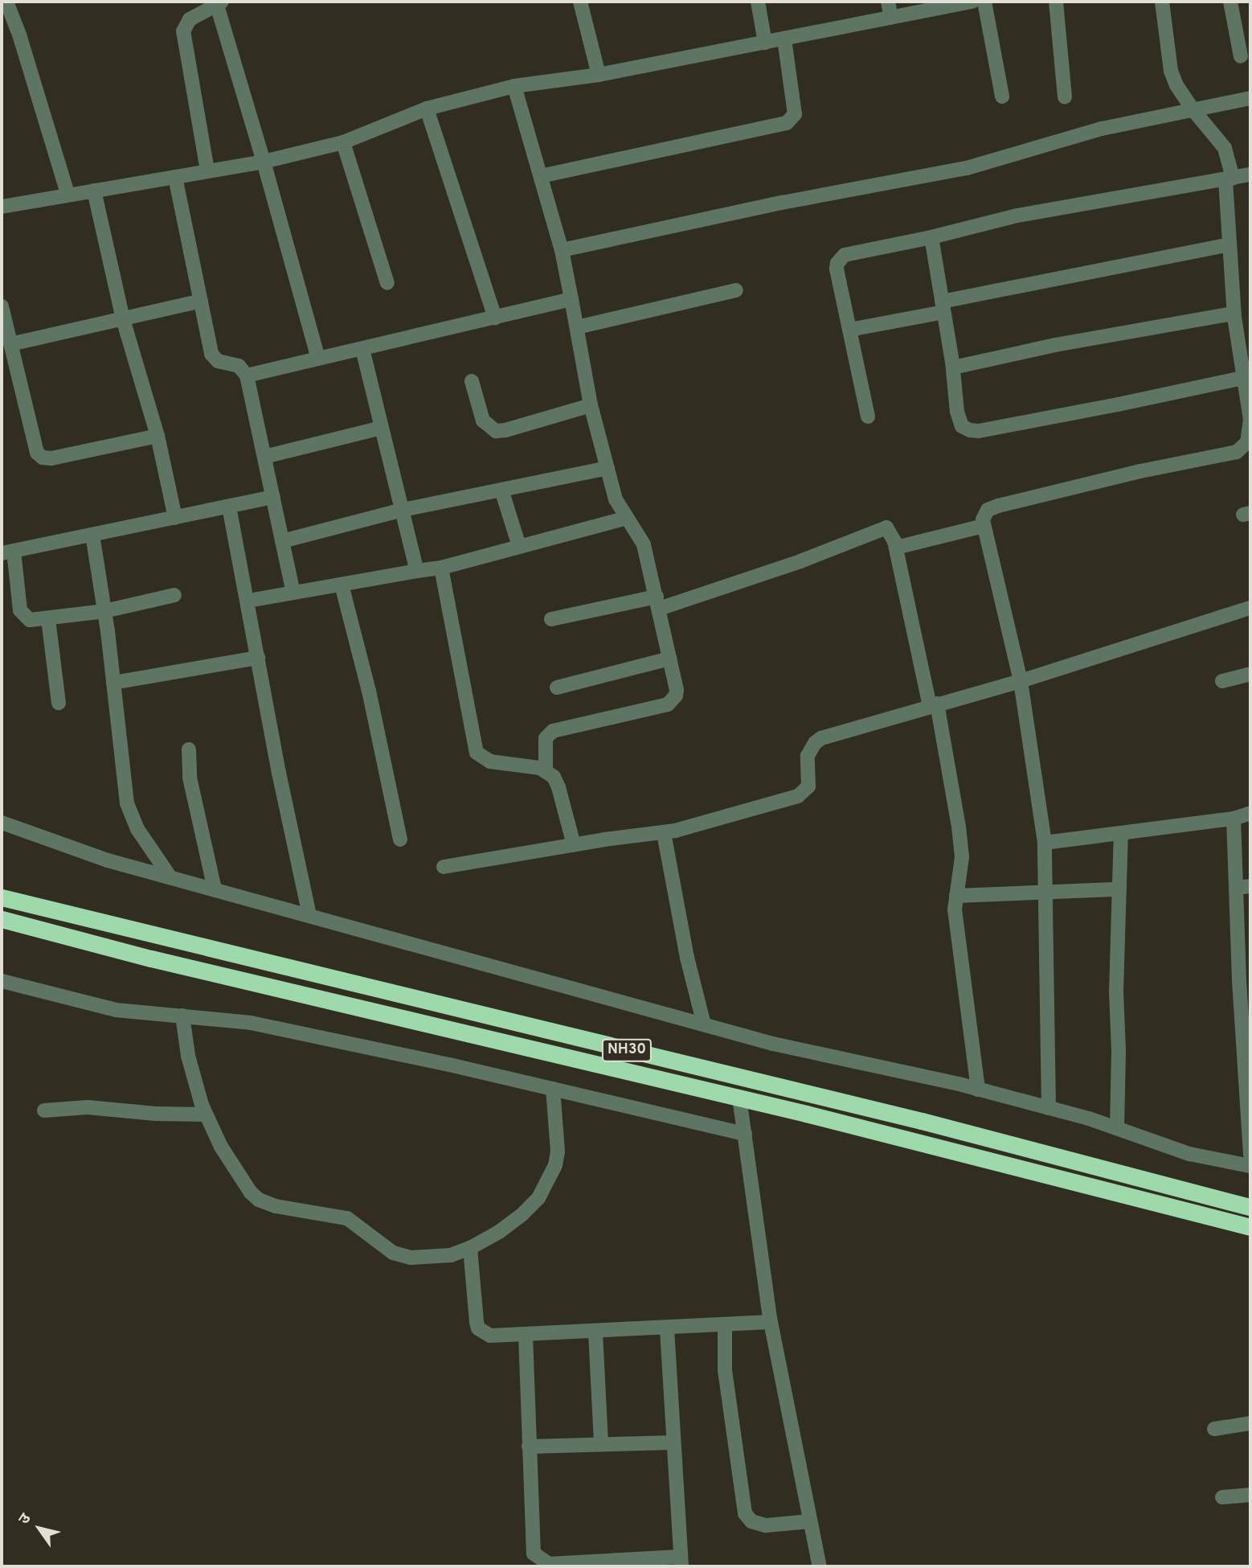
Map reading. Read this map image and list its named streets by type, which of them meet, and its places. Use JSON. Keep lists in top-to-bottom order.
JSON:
{
  "streets": {
    "highway": ["NH30"]
  },
  "north": "top left"
}
